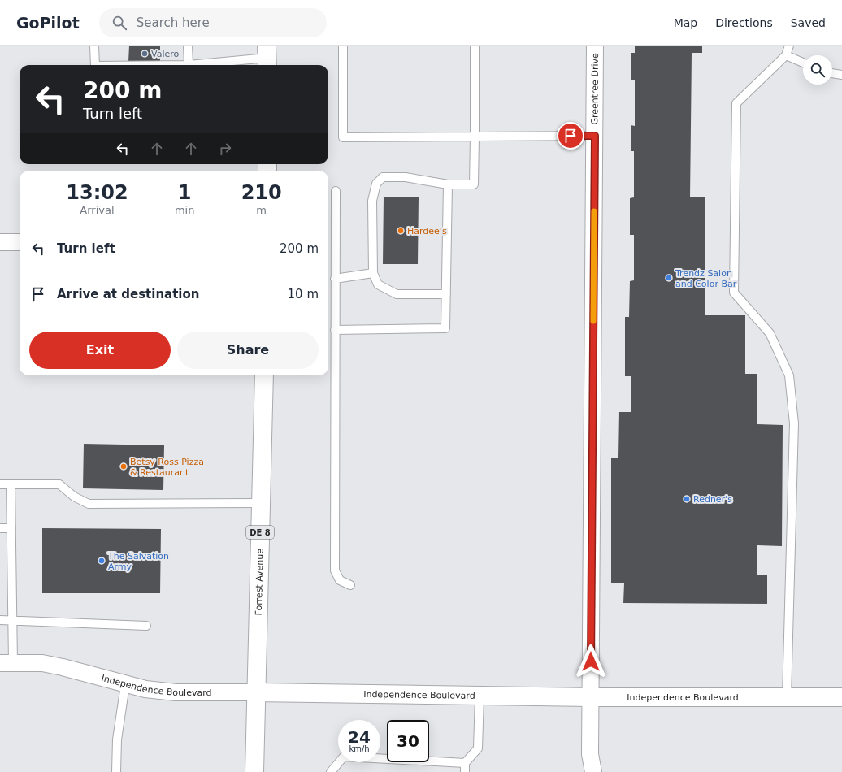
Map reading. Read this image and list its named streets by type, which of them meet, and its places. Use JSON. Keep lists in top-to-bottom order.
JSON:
{
  "streets": {
    "main road": ["DE 8", "Forrest Avenue", "Independence Boulevard"],
    "street": ["Greentree Drive"]
  },
  "crossings": [
    ["Greentree Drive", "Independence Boulevard"],
    ["Forrest Avenue", "Independence Boulevard"]
  ],
  "places": [
    "Valero",
    "Hardee's",
    "Trendz Salon and Color Bar",
    "Betsy Ross Pizza & Restaurant",
    "Redner's",
    "The Salvation Army"
  ],
  "page": {
    "header": "GoPilot",
    "search": "Search here",
    "nav": ["Map", "Directions", "Saved"],
    "turn": ["200 m", "Turn left"],
    "eta": [
      "13:02",
      "Arrival",
      "1",
      "min",
      "210",
      "m"
    ],
    "list": [
      {
        "name": "Turn left",
        "value": "200 m"
      },
      {
        "name": "Arrive at destination",
        "value": "10 m"
      }
    ],
    "buttons": ["Exit", "Share"],
    "speed": "24 km/h",
    "limit": "30"
  }
}
